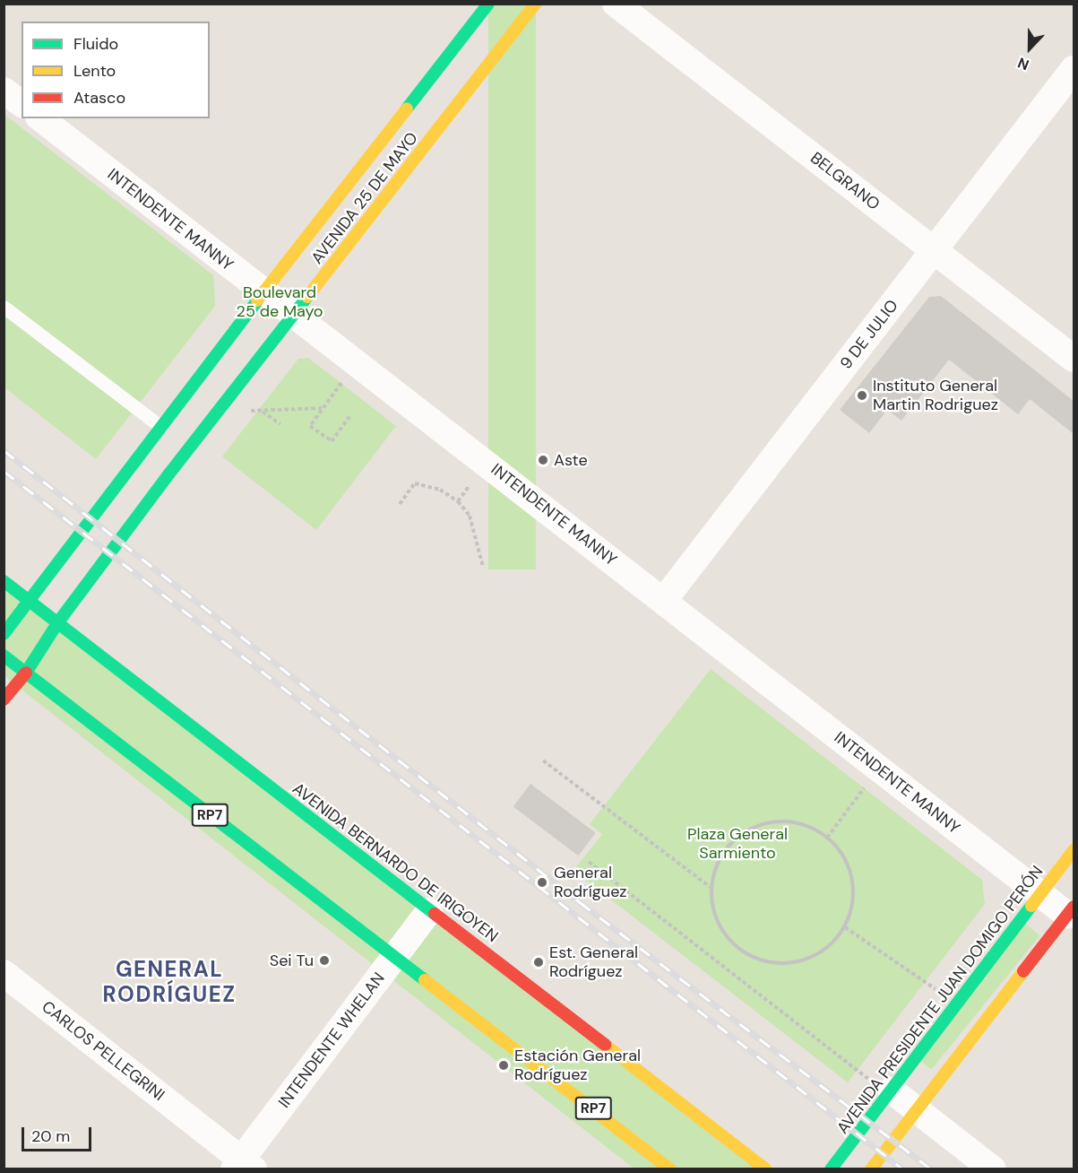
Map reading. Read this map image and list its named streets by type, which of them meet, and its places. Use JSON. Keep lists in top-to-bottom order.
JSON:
{
  "streets": {
    "main road": [
      "AVENIDA 25 DE MAYO",
      "RP7",
      "AVENIDA BERNARDO DE IRIGOYEN",
      "AVENIDA PRESIDENTE JUAN DOMIGO PERÓN"
    ],
    "street": [
      "BELGRANO",
      "INTENDENTE MANNY",
      "9 DE JULIO",
      "INTENDENTE WHELAN",
      "CARLOS PELLEGRINI"
    ]
  },
  "crossings": [
    ["BELGRANO", "9 DE JULIO"],
    ["AVENIDA 25 DE MAYO", "INTENDENTE MANNY"],
    ["AVENIDA 25 DE MAYO", "RP7"],
    ["AVENIDA 25 DE MAYO", "AVENIDA BERNARDO DE IRIGOYEN"],
    ["INTENDENTE MANNY", "9 DE JULIO"],
    ["INTENDENTE MANNY", "AVENIDA PRESIDENTE JUAN DOMIGO PERÓN"],
    ["RP7", "INTENDENTE WHELAN"],
    ["AVENIDA BERNARDO DE IRIGOYEN", "INTENDENTE WHELAN"],
    ["INTENDENTE WHELAN", "CARLOS PELLEGRINI"]
  ],
  "districts": ["GENERAL RODRÍGUEZ"],
  "parks": ["Boulevard 25 de Mayo", "Plaza General Sarmiento"],
  "places": [
    "Instituto General Martin Rodriguez",
    "Aste",
    "General Rodríguez",
    "Sei Tu",
    "Est. General Rodríguez",
    "Estación General Rodríguez"
  ],
  "legend": ["Fluido", "Lento", "Atasco"],
  "scale_bar": "20 m",
  "north": "bottom"
}
